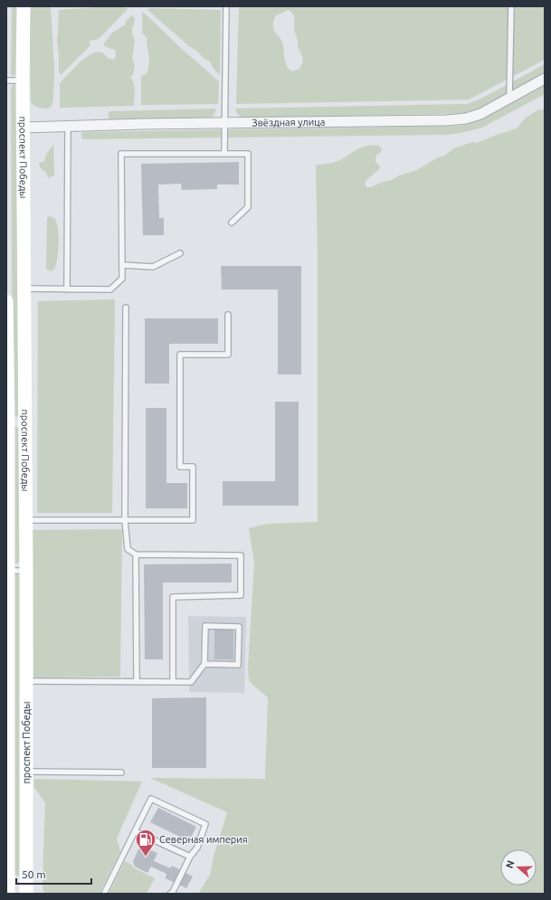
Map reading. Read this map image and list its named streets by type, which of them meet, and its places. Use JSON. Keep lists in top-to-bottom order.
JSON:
{
  "streets": {
    "main road": ["проспект Победы"],
    "street": ["Звёздная улица"]
  },
  "crossings": [
    ["Звёздная улица", "проспект Победы"]
  ],
  "places": {
    "fuel station": ["Северная империя"]
  },
  "scale_bar": "50 m",
  "north": "left"
}
